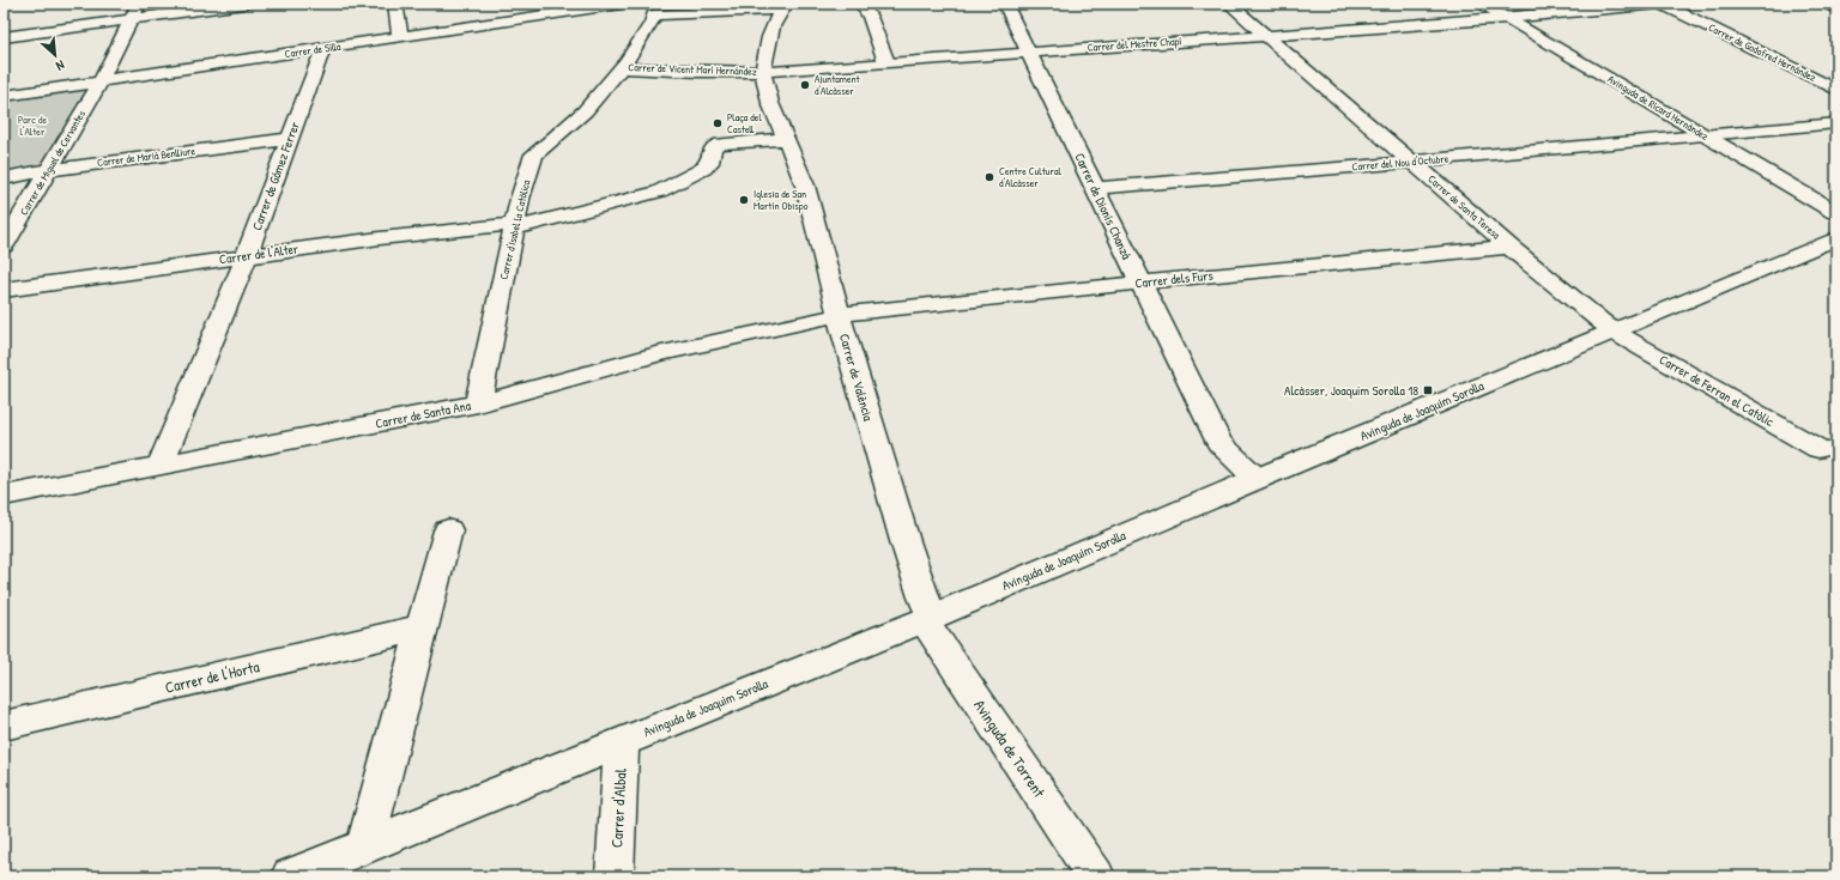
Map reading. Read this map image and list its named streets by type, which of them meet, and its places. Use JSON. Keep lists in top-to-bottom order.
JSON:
{
  "streets": {
    "street": [
      "Carrer del Mestre Chapí",
      "Carrer de Silla",
      "Carrer de Godofred Hernández",
      "Carrer de Vicent Marí Hernández",
      "Avinguda de Ricard Hernández",
      "Carrer de Mariá Benlliure",
      "Carrer de Miguel de Cervantes",
      "Carrer del Nou d'Octubre",
      "Carrer de Gómez Ferrer",
      "Carrer de Dionís Chanzá",
      "Carrer de Santa Teresa",
      "Carrer d'Isabel la Catòlica",
      "Carrer de l'Alter",
      "Carrer dels Furs",
      "Carrer de València",
      "Carrer de Ferran el Catòlic",
      "Avinguda de Joaquim Sorolla",
      "Carrer de Santa Ana",
      "Carrer de l'Horta",
      "Avinguda de Torrent",
      "Carrer d'Albal"
    ]
  },
  "crossings": [
    ["Carrer del Mestre Chapí", "Carrer de Godofred Hernández"],
    ["Carrer del Mestre Chapí", "Carrer de Vicent Marí Hernández"],
    ["Carrer del Mestre Chapí", "Avinguda de Ricard Hernández"],
    ["Carrer del Mestre Chapí", "Carrer de Dionís Chanzá"],
    ["Carrer del Mestre Chapí", "Carrer de Santa Teresa"],
    ["Carrer de Silla", "Carrer de Miguel de Cervantes"],
    ["Carrer de Silla", "Carrer de Gómez Ferrer"],
    ["Carrer de Vicent Marí Hernández", "Carrer d'Isabel la Catòlica"],
    ["Avinguda de Ricard Hernández", "Carrer del Nou d'Octubre"],
    ["Avinguda de Ricard Hernández", "Avinguda de Joaquim Sorolla"],
    ["Carrer de Mariá Benlliure", "Carrer de Miguel de Cervantes"],
    ["Carrer de Mariá Benlliure", "Carrer de Gómez Ferrer"],
    ["Carrer del Nou d'Octubre", "Carrer de Dionís Chanzá"],
    ["Carrer del Nou d'Octubre", "Carrer de Santa Teresa"],
    ["Carrer de Gómez Ferrer", "Carrer de l'Alter"],
    ["Carrer de Gómez Ferrer", "Carrer de Santa Ana"],
    ["Carrer de Dionís Chanzá", "Carrer dels Furs"],
    ["Carrer de Dionís Chanzá", "Avinguda de Joaquim Sorolla"],
    ["Carrer de Santa Teresa", "Carrer dels Furs"],
    ["Carrer de Santa Teresa", "Carrer de Ferran el Catòlic"],
    ["Carrer de Santa Teresa", "Avinguda de Joaquim Sorolla"],
    ["Carrer d'Isabel la Catòlica", "Carrer de l'Alter"],
    ["Carrer d'Isabel la Catòlica", "Carrer de Santa Ana"],
    ["Carrer de l'Alter", "Carrer de València"],
    ["Carrer dels Furs", "Carrer de València"],
    ["Carrer dels Furs", "Carrer de Santa Ana"],
    ["Carrer de València", "Avinguda de Joaquim Sorolla"],
    ["Carrer de València", "Carrer de Santa Ana"],
    ["Carrer de València", "Avinguda de Torrent"],
    ["Carrer de Ferran el Catòlic", "Avinguda de Joaquim Sorolla"],
    ["Avinguda de Joaquim Sorolla", "Avinguda de Torrent"],
    ["Avinguda de Joaquim Sorolla", "Carrer d'Albal"]
  ],
  "parks": ["Parc de l'Alter"],
  "places": {
    "other": [
      "Ajuntament d'Alcàsser",
      "Plaça del Castell",
      "Centre Cultural d'Alcàsser",
      "Iglesia de San Martín Obispo"
    ],
    "transit": ["Alcàsser, Joaquim Sorolla 18"]
  },
  "north": "bottom right"
}
